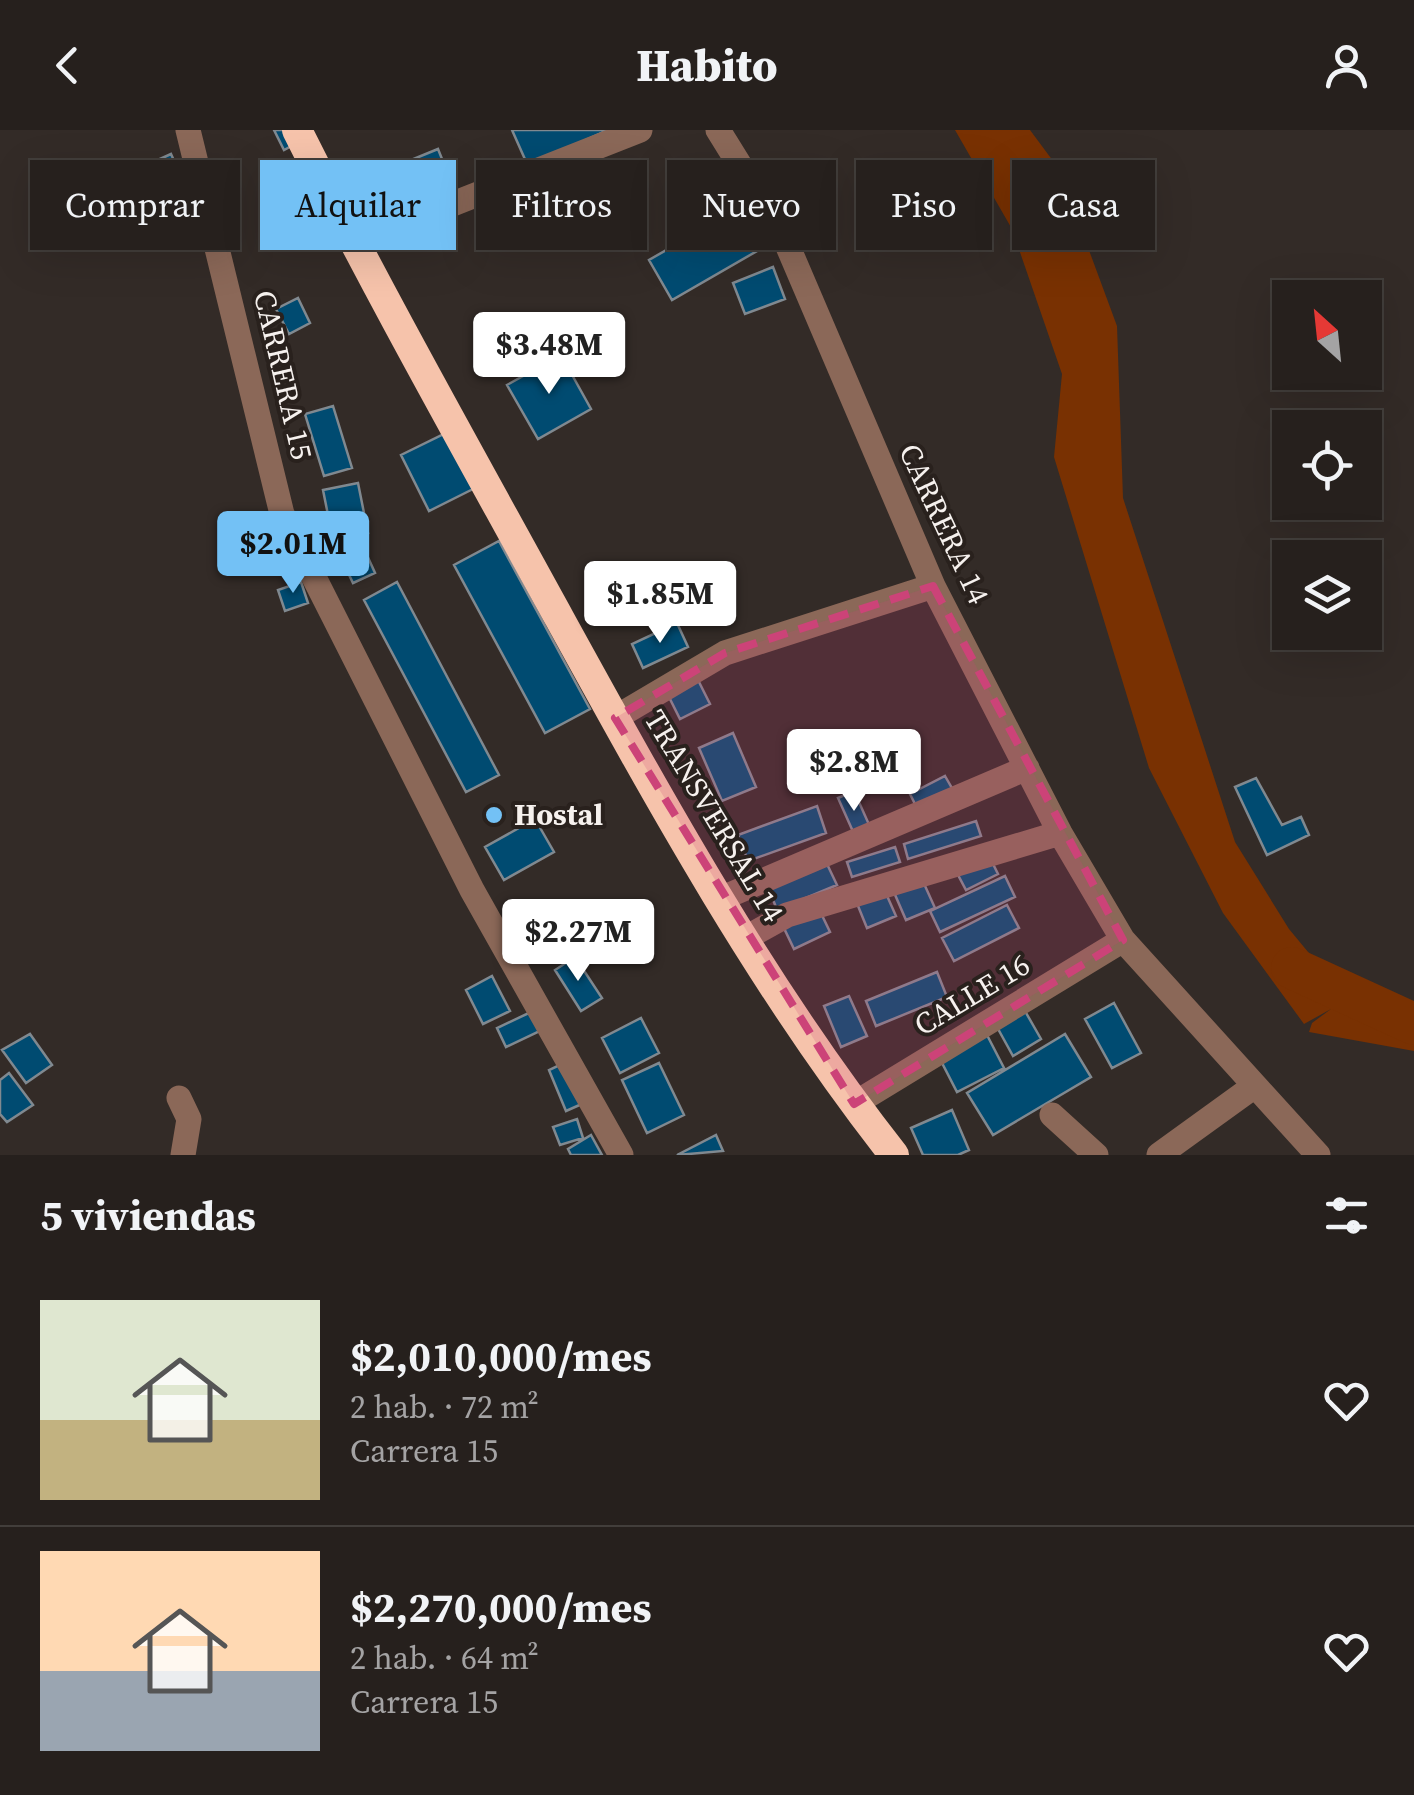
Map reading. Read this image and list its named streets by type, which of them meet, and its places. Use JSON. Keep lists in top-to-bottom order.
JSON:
{
  "streets": {
    "highway": ["TRANSVERSAL 14"],
    "street": ["CARRERA 15", "CARRERA 14", "CALLE 16"]
  },
  "crossings": [
    ["CARRERA 14", "CALLE 16"],
    ["TRANSVERSAL 14", "CALLE 16"]
  ],
  "places": ["Hostal"],
  "north": "top left",
  "page": {
    "header": "Habito",
    "chip": [
      "Comprar",
      "Alquilar",
      "Filtros",
      "Nuevo",
      "Piso",
      "Casa"
    ],
    "price": [
      "$3.48M",
      "$2.01M",
      "$1.85M",
      "$2.8M",
      "$2.27M"
    ],
    "heading": "5 viviendas",
    "list": [
      {
        "name": "$2,010,000/mes",
        "note": "2 hab. · 72 m² · Carrera 15"
      },
      {
        "name": "$2,270,000/mes",
        "note": "2 hab. · 64 m² · Carrera 15"
      }
    ]
  }
}
